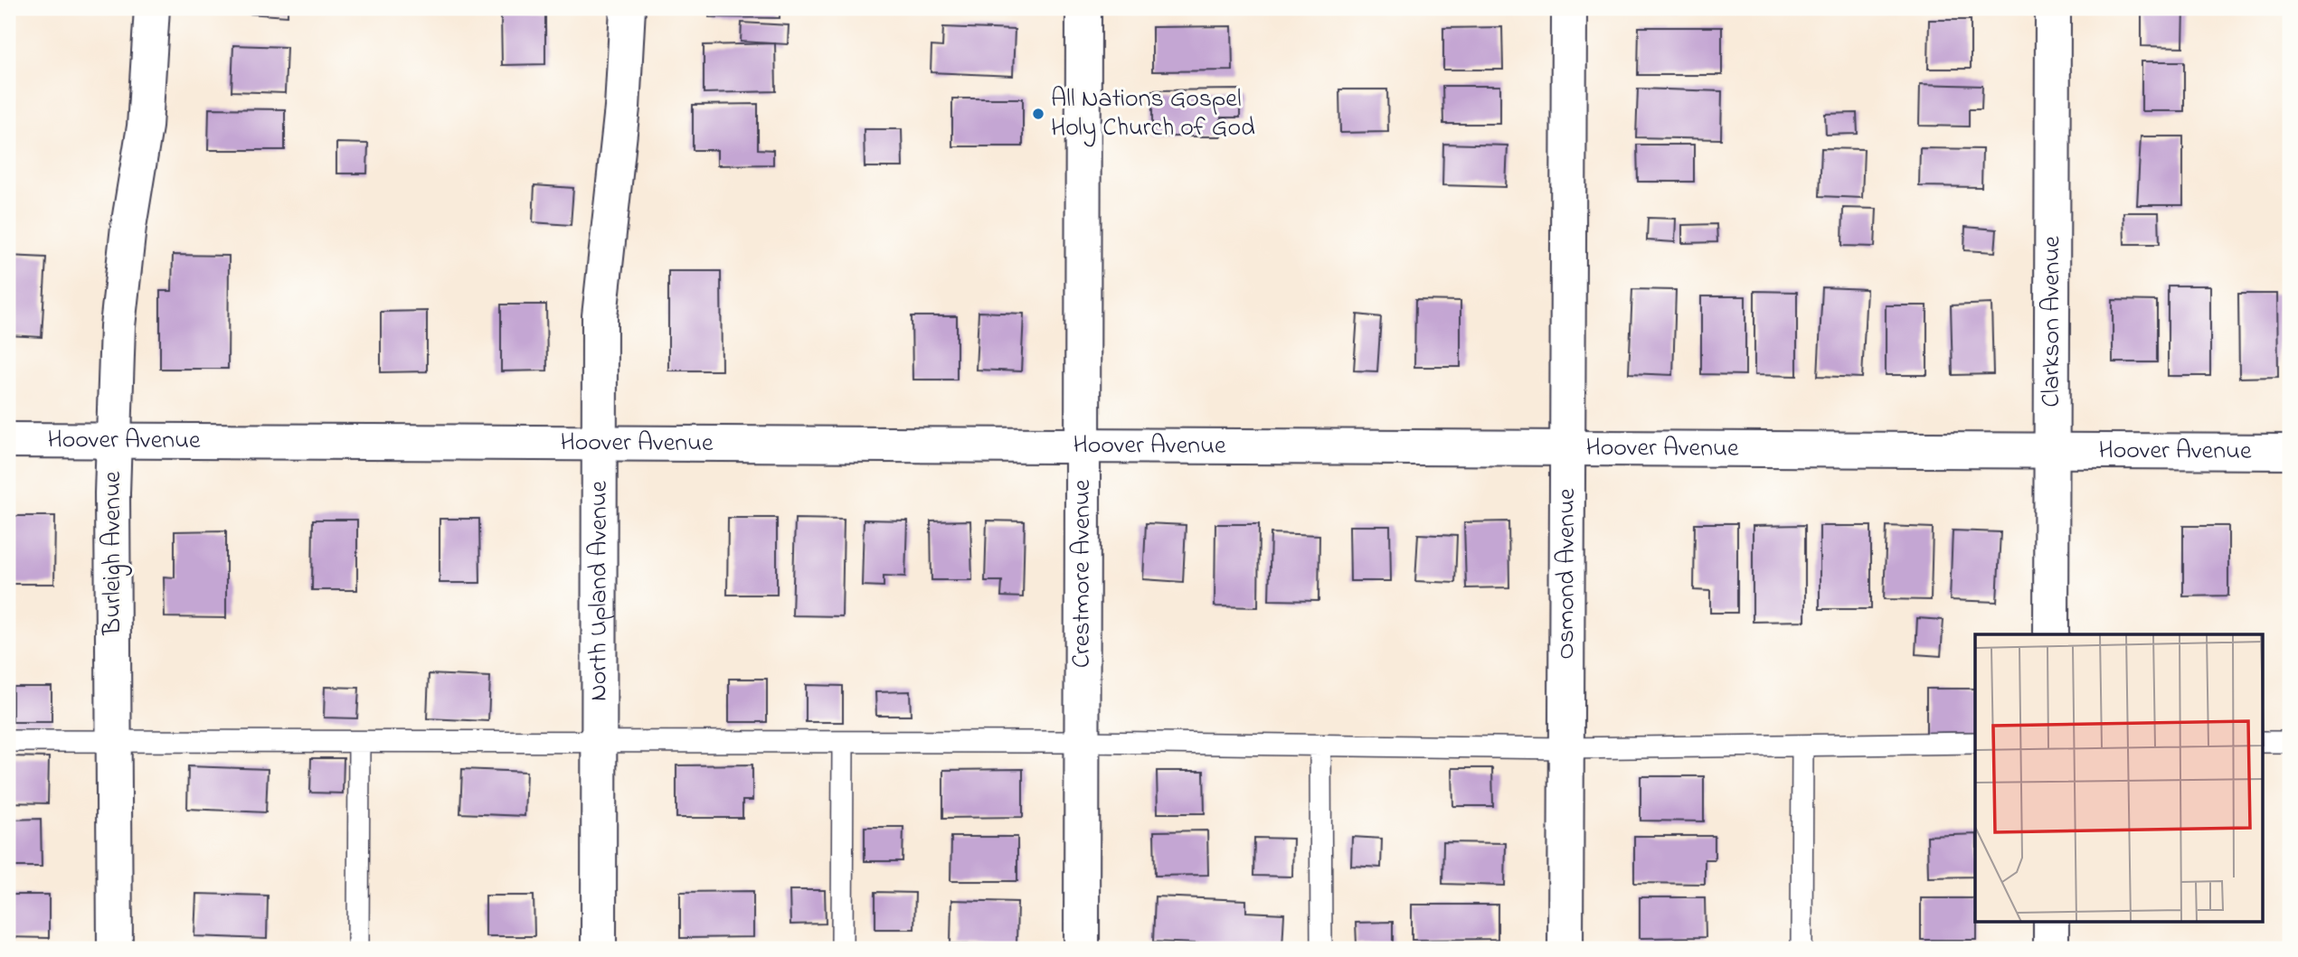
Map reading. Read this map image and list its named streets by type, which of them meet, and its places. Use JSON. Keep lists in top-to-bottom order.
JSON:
{
  "streets": {
    "street": [
      "Clarkson Avenue",
      "Hoover Avenue",
      "Burleigh Avenue",
      "Crestmore Avenue",
      "Osmond Avenue",
      "North Upland Avenue"
    ]
  },
  "crossings": [
    ["Clarkson Avenue", "Hoover Avenue"],
    ["Hoover Avenue", "Burleigh Avenue"],
    ["Hoover Avenue", "Crestmore Avenue"],
    ["Hoover Avenue", "Osmond Avenue"],
    ["Hoover Avenue", "North Upland Avenue"]
  ],
  "places": ["All Nations Gospel Holy Church of God"]
}
